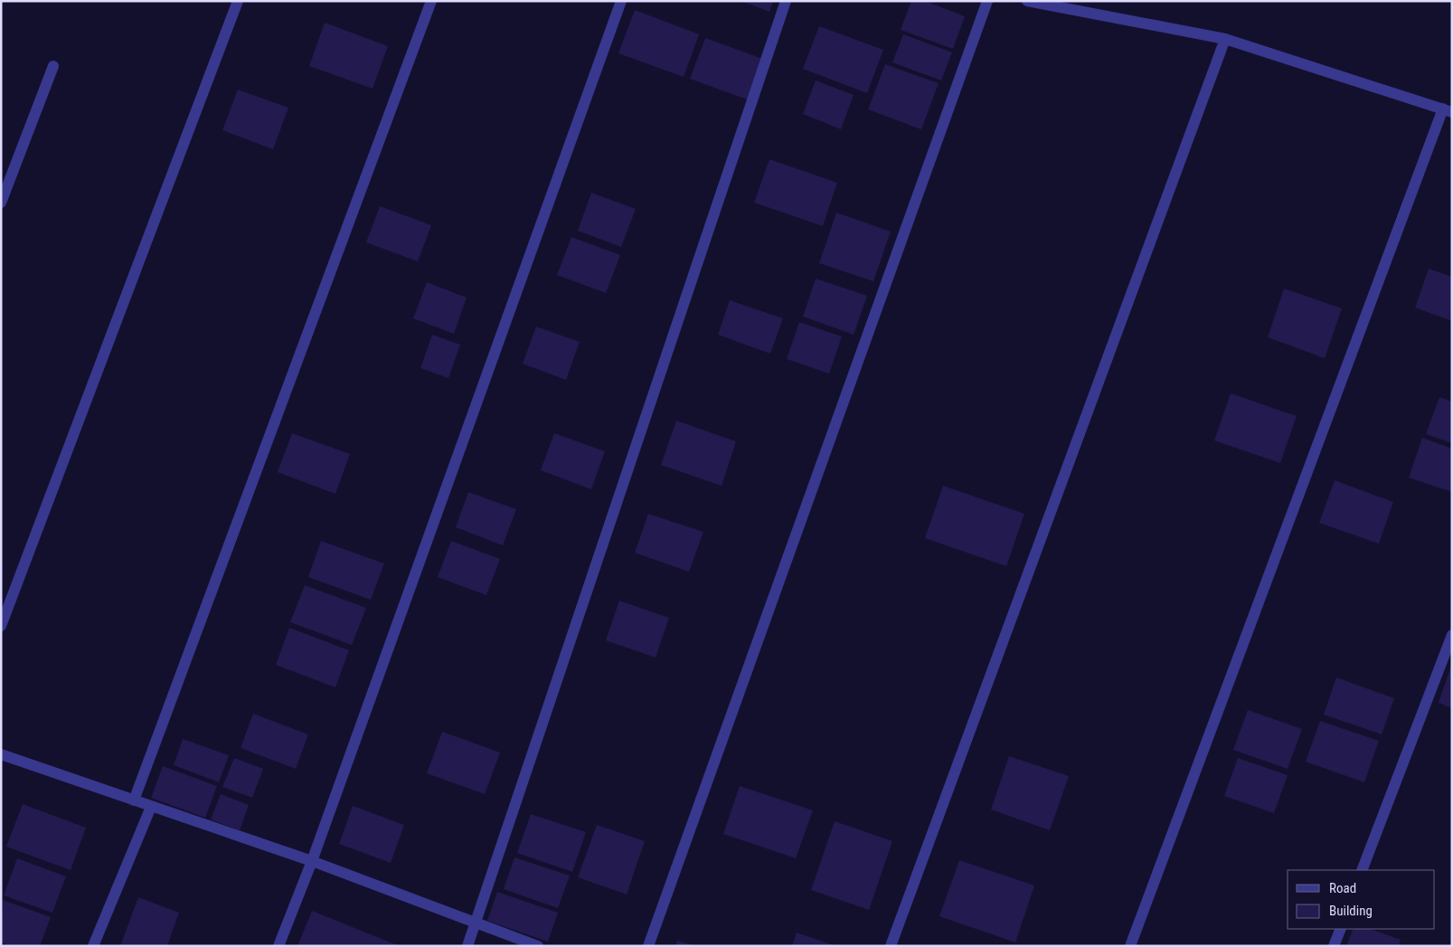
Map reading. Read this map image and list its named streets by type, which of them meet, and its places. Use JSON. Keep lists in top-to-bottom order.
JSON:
{
  "legend": ["Road", "Building"]
}
